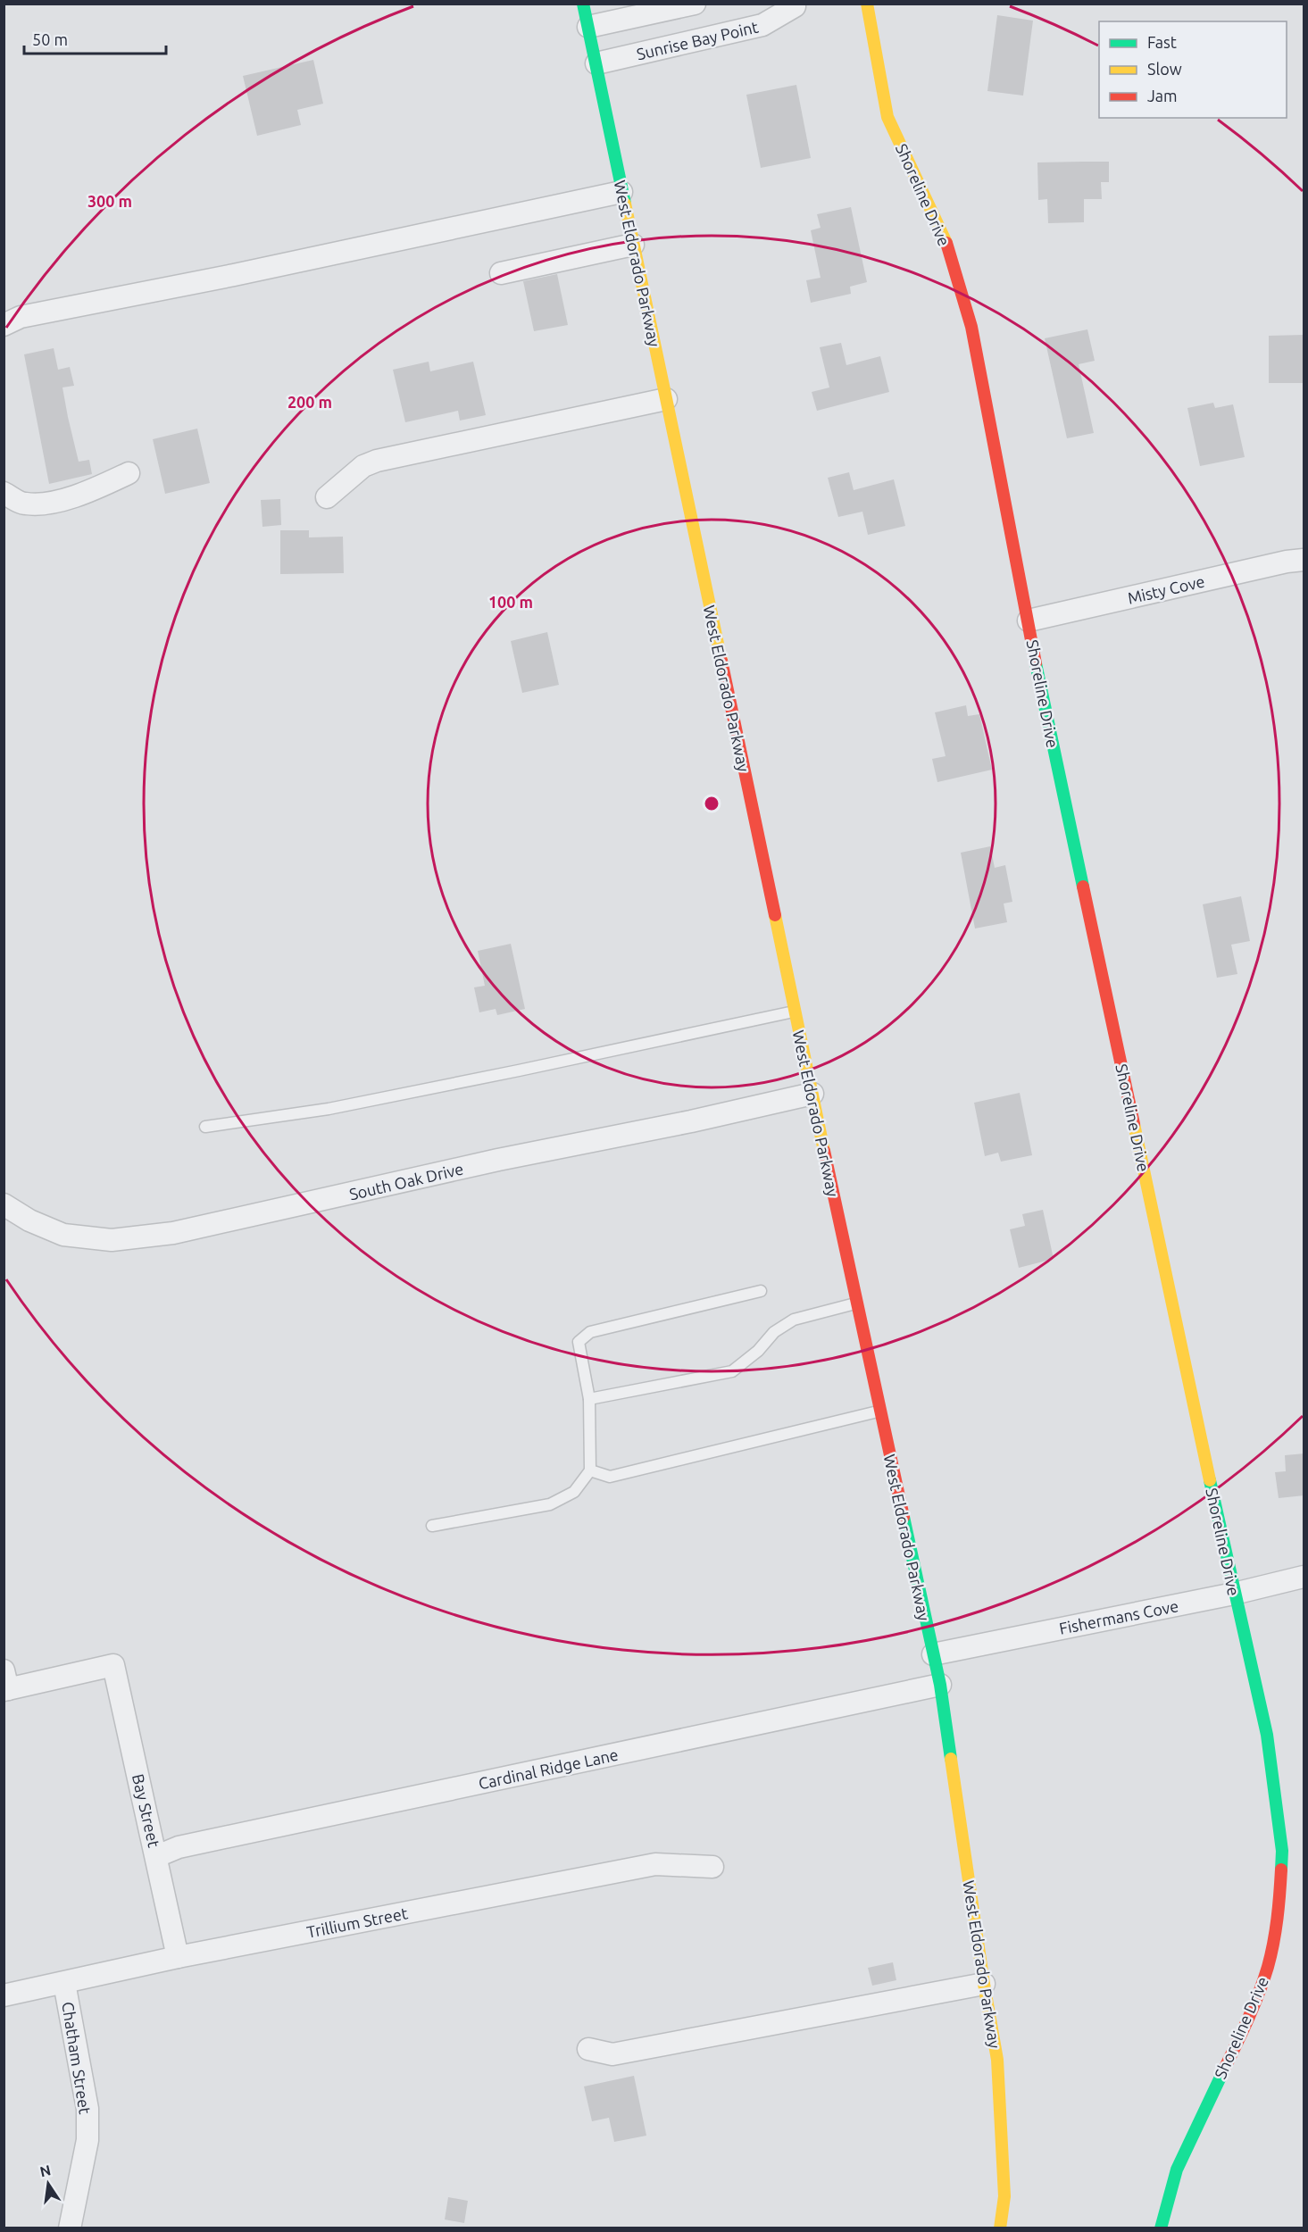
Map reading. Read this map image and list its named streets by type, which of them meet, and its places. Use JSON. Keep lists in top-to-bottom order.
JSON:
{
  "streets": {
    "main road": ["Shoreline Drive", "West Eldorado Parkway"],
    "street": [
      "Sunrise Bay Point",
      "Misty Cove",
      "South Oak Drive",
      "Fishermans Cove",
      "Cardinal Ridge Lane",
      "Bay Street",
      "Trillium Street",
      "Chatham Street"
    ]
  },
  "crossings": [
    ["Sunrise Bay Point", "West Eldorado Parkway"],
    ["Shoreline Drive", "Misty Cove"],
    ["Shoreline Drive", "Fishermans Cove"],
    ["West Eldorado Parkway", "South Oak Drive"],
    ["West Eldorado Parkway", "Fishermans Cove"],
    ["West Eldorado Parkway", "Cardinal Ridge Lane"],
    ["Cardinal Ridge Lane", "Bay Street"],
    ["Bay Street", "Trillium Street"],
    ["Trillium Street", "Chatham Street"]
  ],
  "legend": ["Fast", "Slow", "Jam"],
  "scale_bar": "50 m",
  "north": "top",
  "rings": ["300 m", "200 m", "100 m"]
}
